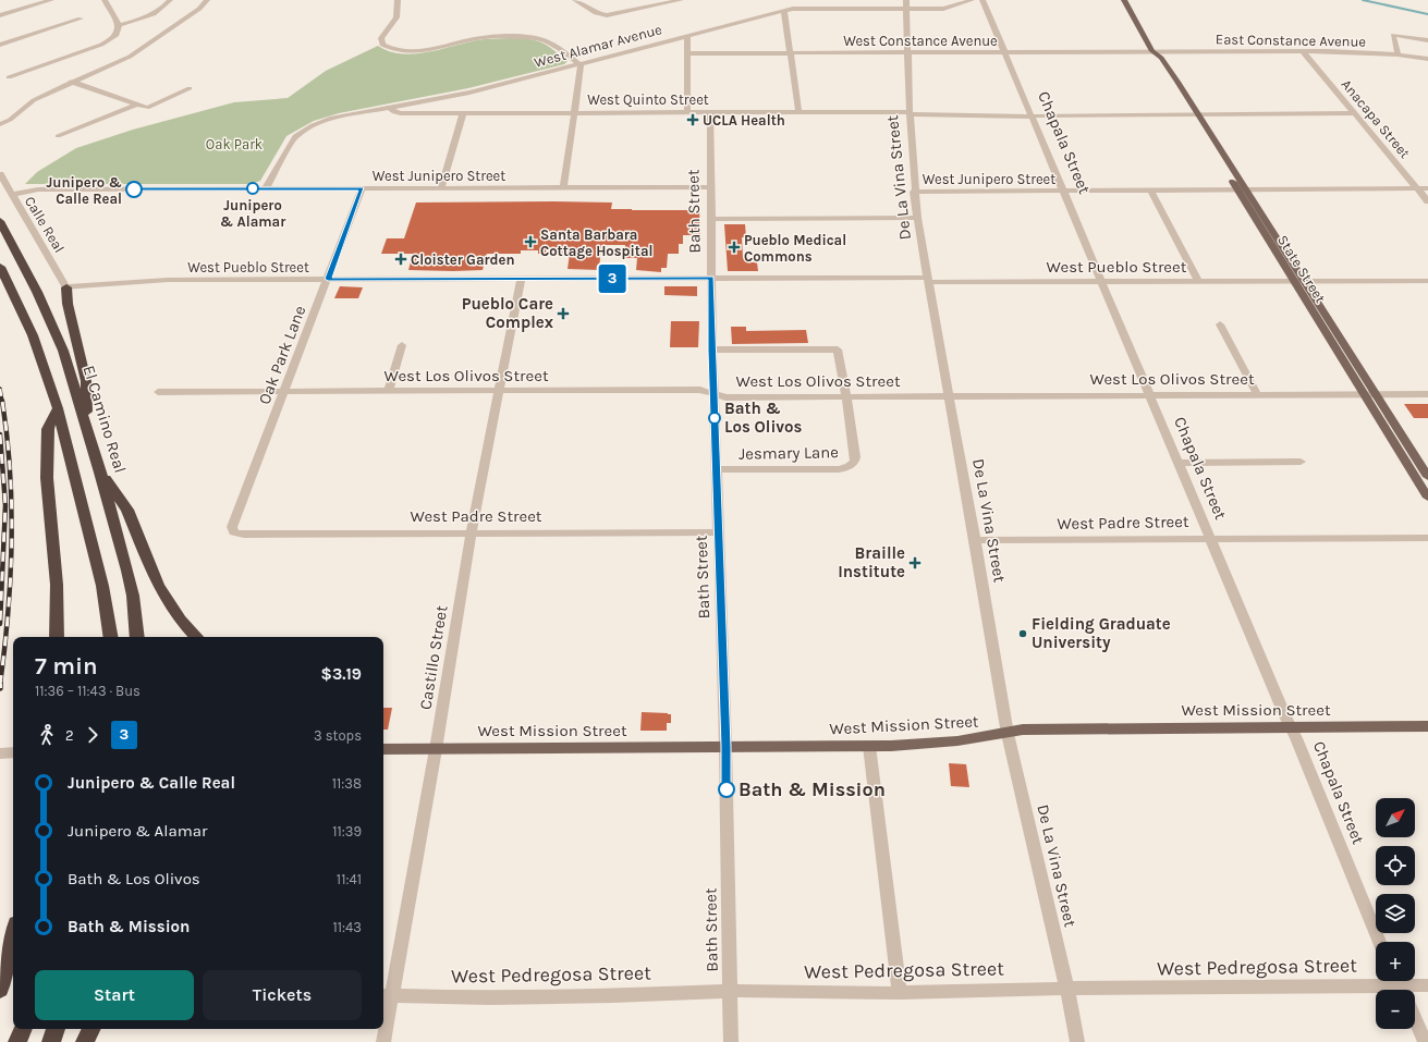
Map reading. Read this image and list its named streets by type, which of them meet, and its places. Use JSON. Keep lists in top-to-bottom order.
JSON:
{
  "streets": {
    "highway": ["El Camino Real"],
    "main road": ["State Street", "West Mission Street"],
    "street": [
      "West Constance Avenue",
      "East Constance Avenue",
      "West Alamar Avenue",
      "West Quinto Street",
      "Anacapa Street",
      "Chapala Street",
      "West Junipero Street",
      "De La Vina Street",
      "Bath Street",
      "Calle Real",
      "West Pueblo Street",
      "Oak Park Lane",
      "West Los Olivos Street",
      "Jesmary Lane",
      "West Padre Street",
      "Castillo Street",
      "West Pedregosa Street"
    ]
  },
  "crossings": [
    ["West Constance Avenue", "East Constance Avenue"],
    ["West Constance Avenue", "Chapala Street"],
    ["West Constance Avenue", "De La Vina Street"],
    ["West Constance Avenue", "State Street"],
    ["East Constance Avenue", "Anacapa Street"],
    ["East Constance Avenue", "State Street"],
    ["West Alamar Avenue", "West Quinto Street"],
    ["West Alamar Avenue", "West Junipero Street"],
    ["West Alamar Avenue", "De La Vina Street"],
    ["West Quinto Street", "Anacapa Street"],
    ["West Quinto Street", "Chapala Street"],
    ["West Quinto Street", "De La Vina Street"],
    ["West Quinto Street", "Bath Street"],
    ["West Quinto Street", "State Street"],
    ["Anacapa Street", "West Junipero Street"],
    ["Chapala Street", "West Junipero Street"],
    ["Chapala Street", "West Pueblo Street"],
    ["Chapala Street", "West Los Olivos Street"],
    ["Chapala Street", "West Padre Street"],
    ["Chapala Street", "West Mission Street"],
    ["West Junipero Street", "De La Vina Street"],
    ["West Junipero Street", "Bath Street"],
    ["West Junipero Street", "Calle Real"],
    ["West Junipero Street", "State Street"],
    ["West Junipero Street", "Oak Park Lane"],
    ["De La Vina Street", "West Pueblo Street"],
    ["De La Vina Street", "West Los Olivos Street"],
    ["De La Vina Street", "West Padre Street"],
    ["De La Vina Street", "West Mission Street"],
    ["De La Vina Street", "West Pedregosa Street"],
    ["Bath Street", "West Pueblo Street"],
    ["Bath Street", "West Los Olivos Street"],
    ["Bath Street", "Jesmary Lane"],
    ["Bath Street", "West Padre Street"],
    ["Bath Street", "West Mission Street"],
    ["Bath Street", "West Pedregosa Street"],
    ["Calle Real", "West Pueblo Street"],
    ["West Pueblo Street", "State Street"],
    ["West Pueblo Street", "Oak Park Lane"],
    ["West Pueblo Street", "Castillo Street"],
    ["State Street", "West Los Olivos Street"],
    ["Oak Park Lane", "West Los Olivos Street"],
    ["Oak Park Lane", "West Padre Street"],
    ["West Los Olivos Street", "Jesmary Lane"],
    ["West Los Olivos Street", "Castillo Street"],
    ["West Padre Street", "Castillo Street"],
    ["Castillo Street", "West Mission Street"],
    ["Castillo Street", "West Pedregosa Street"]
  ],
  "parks": ["Oak Park"],
  "places": {
    "health": [
      "UCLA Health",
      "Santa Barbara Cottage Hospital",
      "Pueblo Medical Commons",
      "Cloister Garden",
      "Pueblo Care Complex",
      "Braille Institute"
    ],
    "other": [
      "Junipero & Alamar",
      "Junipero & Calle Real",
      "Bath & Los Olivos",
      "Fielding Graduate University",
      "Bath & Mission"
    ]
  },
  "lines": ["bus line 3"],
  "north": "top right",
  "page": {
    "on_map": "3",
    "heading": ["7 min", "11:36 – 11:43 · Bus", "$3.19"],
    "legs": ["2", "3", "3 stops"],
    "list": [
      {
        "name": "Junipero & Calle Real",
        "value": "11:38"
      },
      {
        "name": "Junipero & Alamar",
        "value": "11:39"
      },
      {
        "name": "Bath & Los Olivos",
        "value": "11:41"
      },
      {
        "name": "Bath & Mission",
        "value": "11:43"
      }
    ],
    "map_buttons": ["+", "−"],
    "buttons": ["Start", "Tickets"]
  }
}
